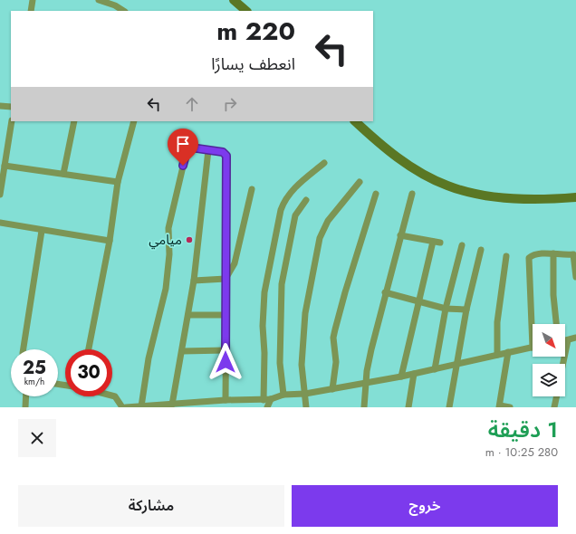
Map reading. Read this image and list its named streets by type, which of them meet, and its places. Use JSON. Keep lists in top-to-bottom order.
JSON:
{
  "places": ["ميامي"],
  "north": "bottom right",
  "page": {
    "turn": ["220 m", "انعطف يسارًا"],
    "speed": "25 km/h",
    "limit": "30",
    "heading": ["1 دقيقة", "280 m · 10:25"],
    "buttons": ["خروج", "مشاركة"]
  }
}
